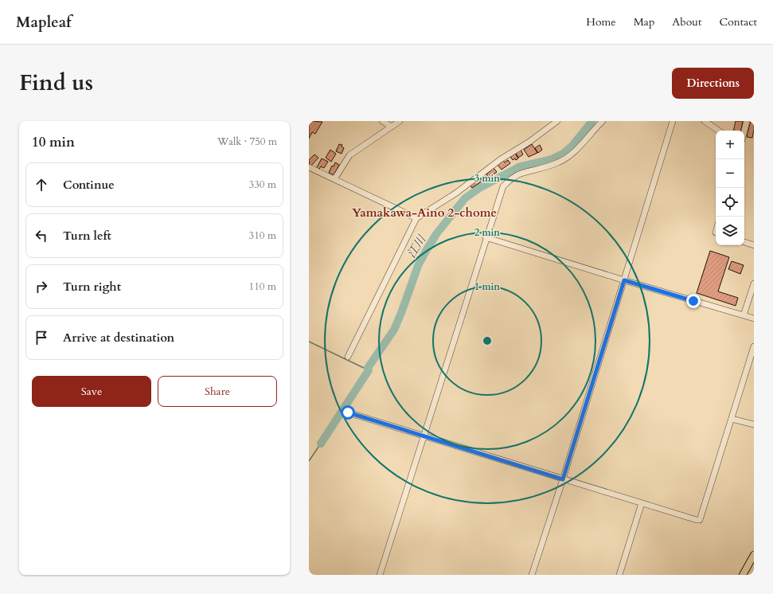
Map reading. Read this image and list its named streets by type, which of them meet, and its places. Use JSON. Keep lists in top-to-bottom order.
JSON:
{
  "districts": ["Yamakawa-Aino 2-chome"],
  "water": ["江川"],
  "page": {
    "header": "Mapleaf",
    "nav": [
      "Home",
      "Map",
      "About",
      "Contact"
    ],
    "title": "Find us",
    "buttons": [
      "Directions",
      ["Save", "Share"]
    ],
    "heading": ["10 min", "Walk · 750 m"],
    "map_buttons": ["+", "−"],
    "list": [
      ["Continue", "330 m"],
      ["Turn left", "310 m"],
      ["Turn right", "110 m"],
      "Arrive at destination"
    ]
  },
  "rings": ["3 min", "2 min", "1 min"]
}
